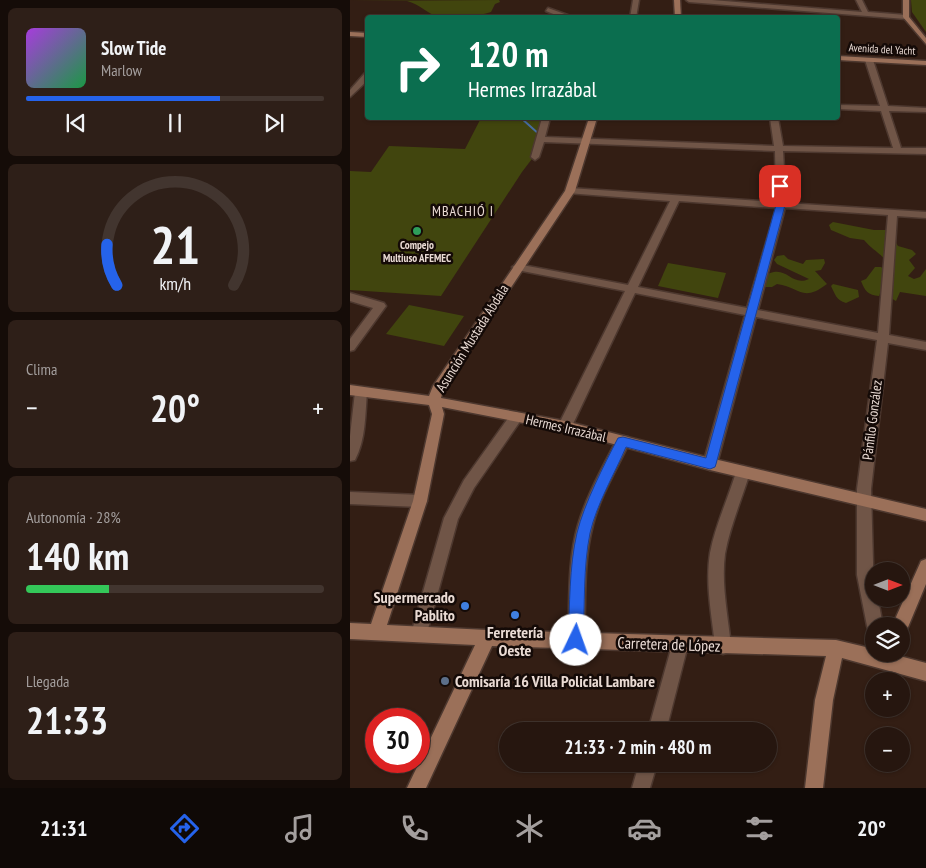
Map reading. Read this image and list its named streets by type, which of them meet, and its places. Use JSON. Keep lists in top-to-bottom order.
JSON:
{
  "streets": {
    "street": [
      "Avenida del Yacht",
      "Asunción Mustada Abdala",
      "Pánfilo González",
      "Hermes Irrazábal",
      "Carretera de López"
    ]
  },
  "crossings": [
    ["Asunción Mustada Abdala", "Hermes Irrazábal"],
    ["Asunción Mustada Abdala", "Carretera de López"],
    ["Pánfilo González", "Hermes Irrazábal"]
  ],
  "districts": ["MBACHIÓ I"],
  "places": [
    "Compejo Multiuso AFEMEC",
    "Supermercado Pablito",
    "Ferretería Oeste",
    "Comisaría 16 Villa Policial Lambare"
  ],
  "north": "right",
  "page": {
    "turn": ["120 m", "Hermes Irrazábal"],
    "song": ["Slow Tide", "Marlow"],
    "tile": [
      "Clima",
      ["Autonomía · 28%", "140 km"],
      ["Llegada", "21:33"]
    ],
    "heat": ["−", "20°", "+"],
    "map_buttons": ["+", "−"],
    "limit": "30",
    "trip": "21:33 · 2 min · 480 m",
    "tabs": ["21:31", "20°"],
    "gauge": ["21", "km/h"]
  }
}
